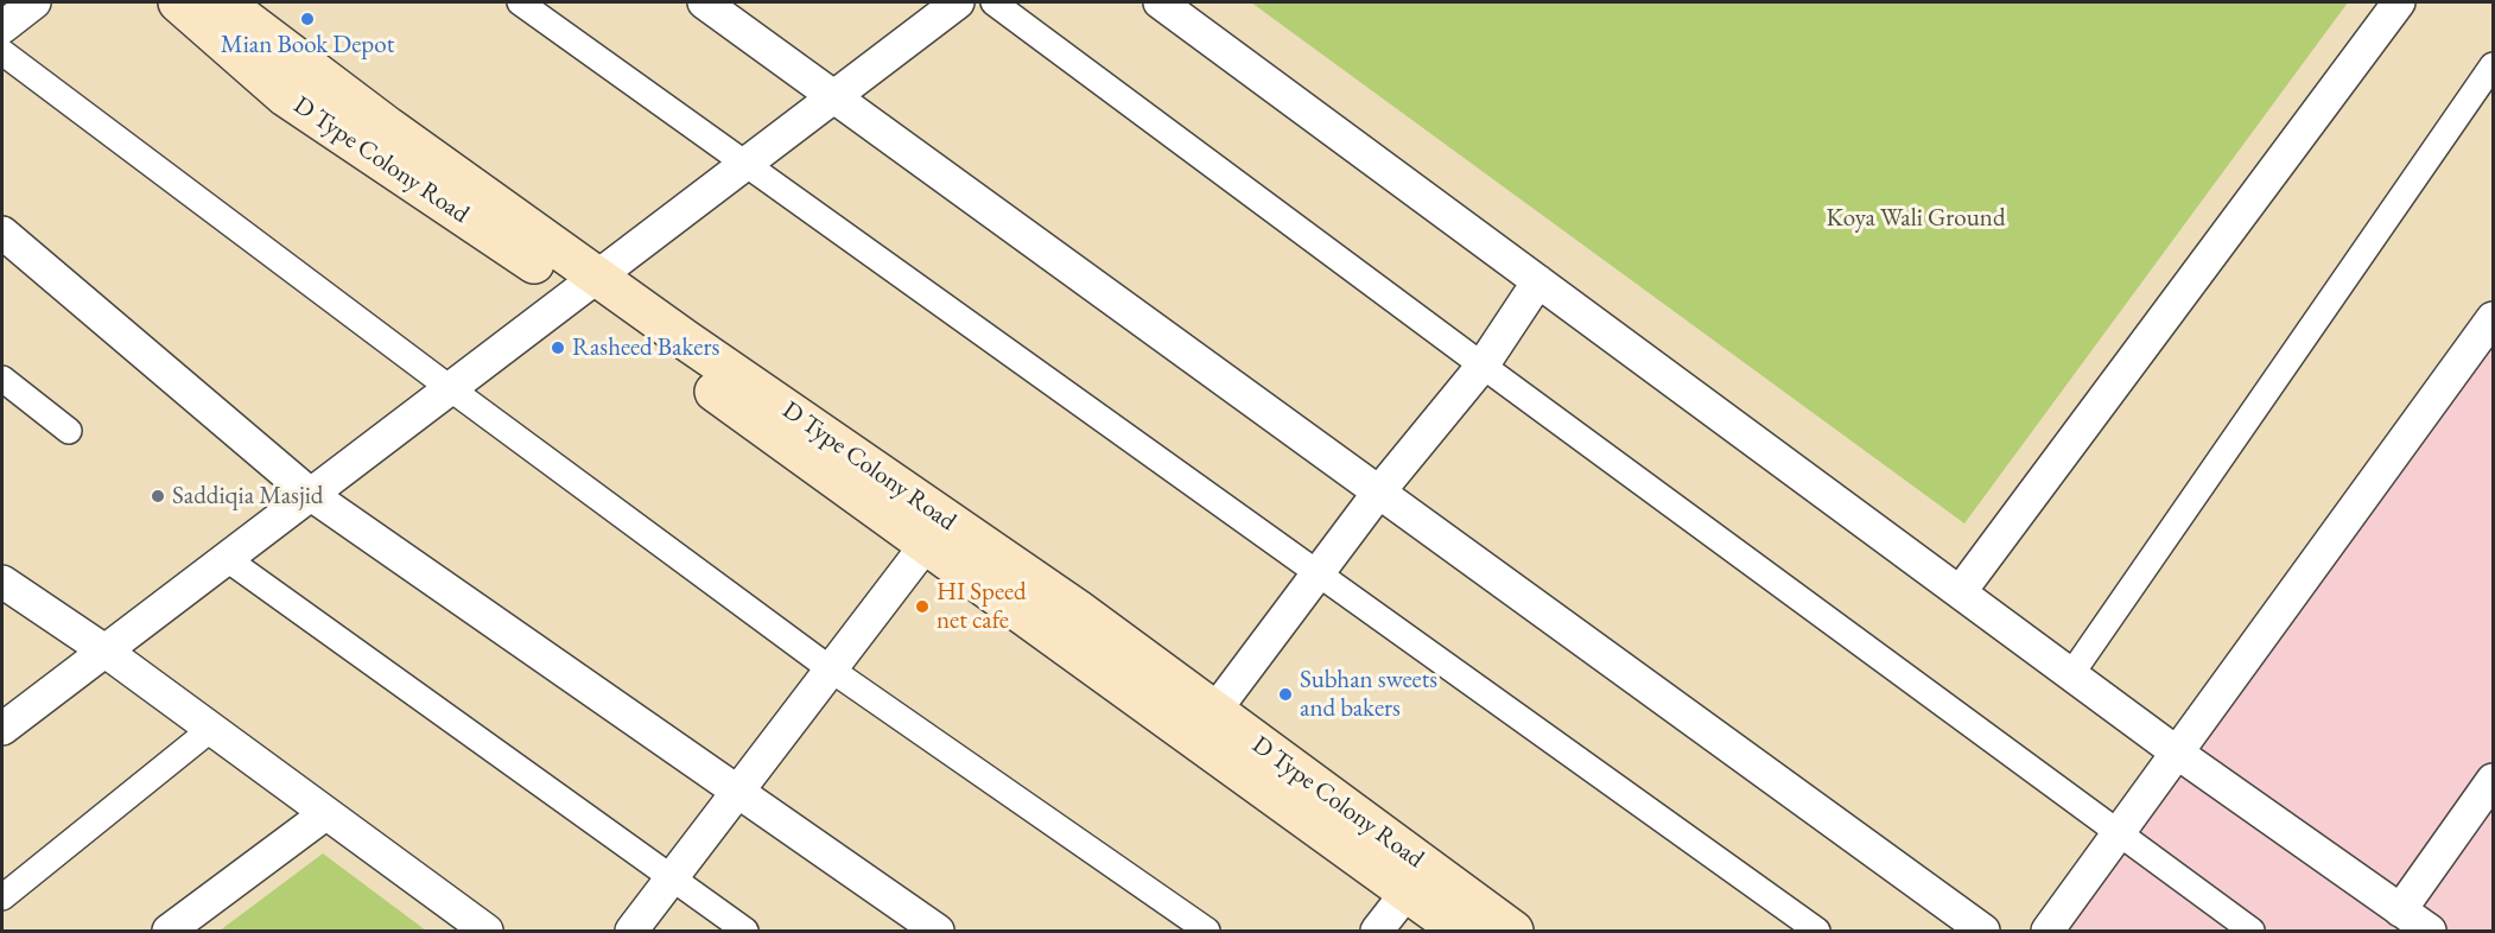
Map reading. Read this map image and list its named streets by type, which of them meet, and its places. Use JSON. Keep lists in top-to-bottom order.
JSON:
{
  "streets": {
    "main road": ["D Type Colony Road"]
  },
  "parks": ["Koya Wali Ground"],
  "places": [
    "Mian Book Depot",
    "Rasheed Bakers",
    "Saddiqia Masjid",
    "HI Speed net cafe",
    "Subhan sweets and bakers"
  ]
}
